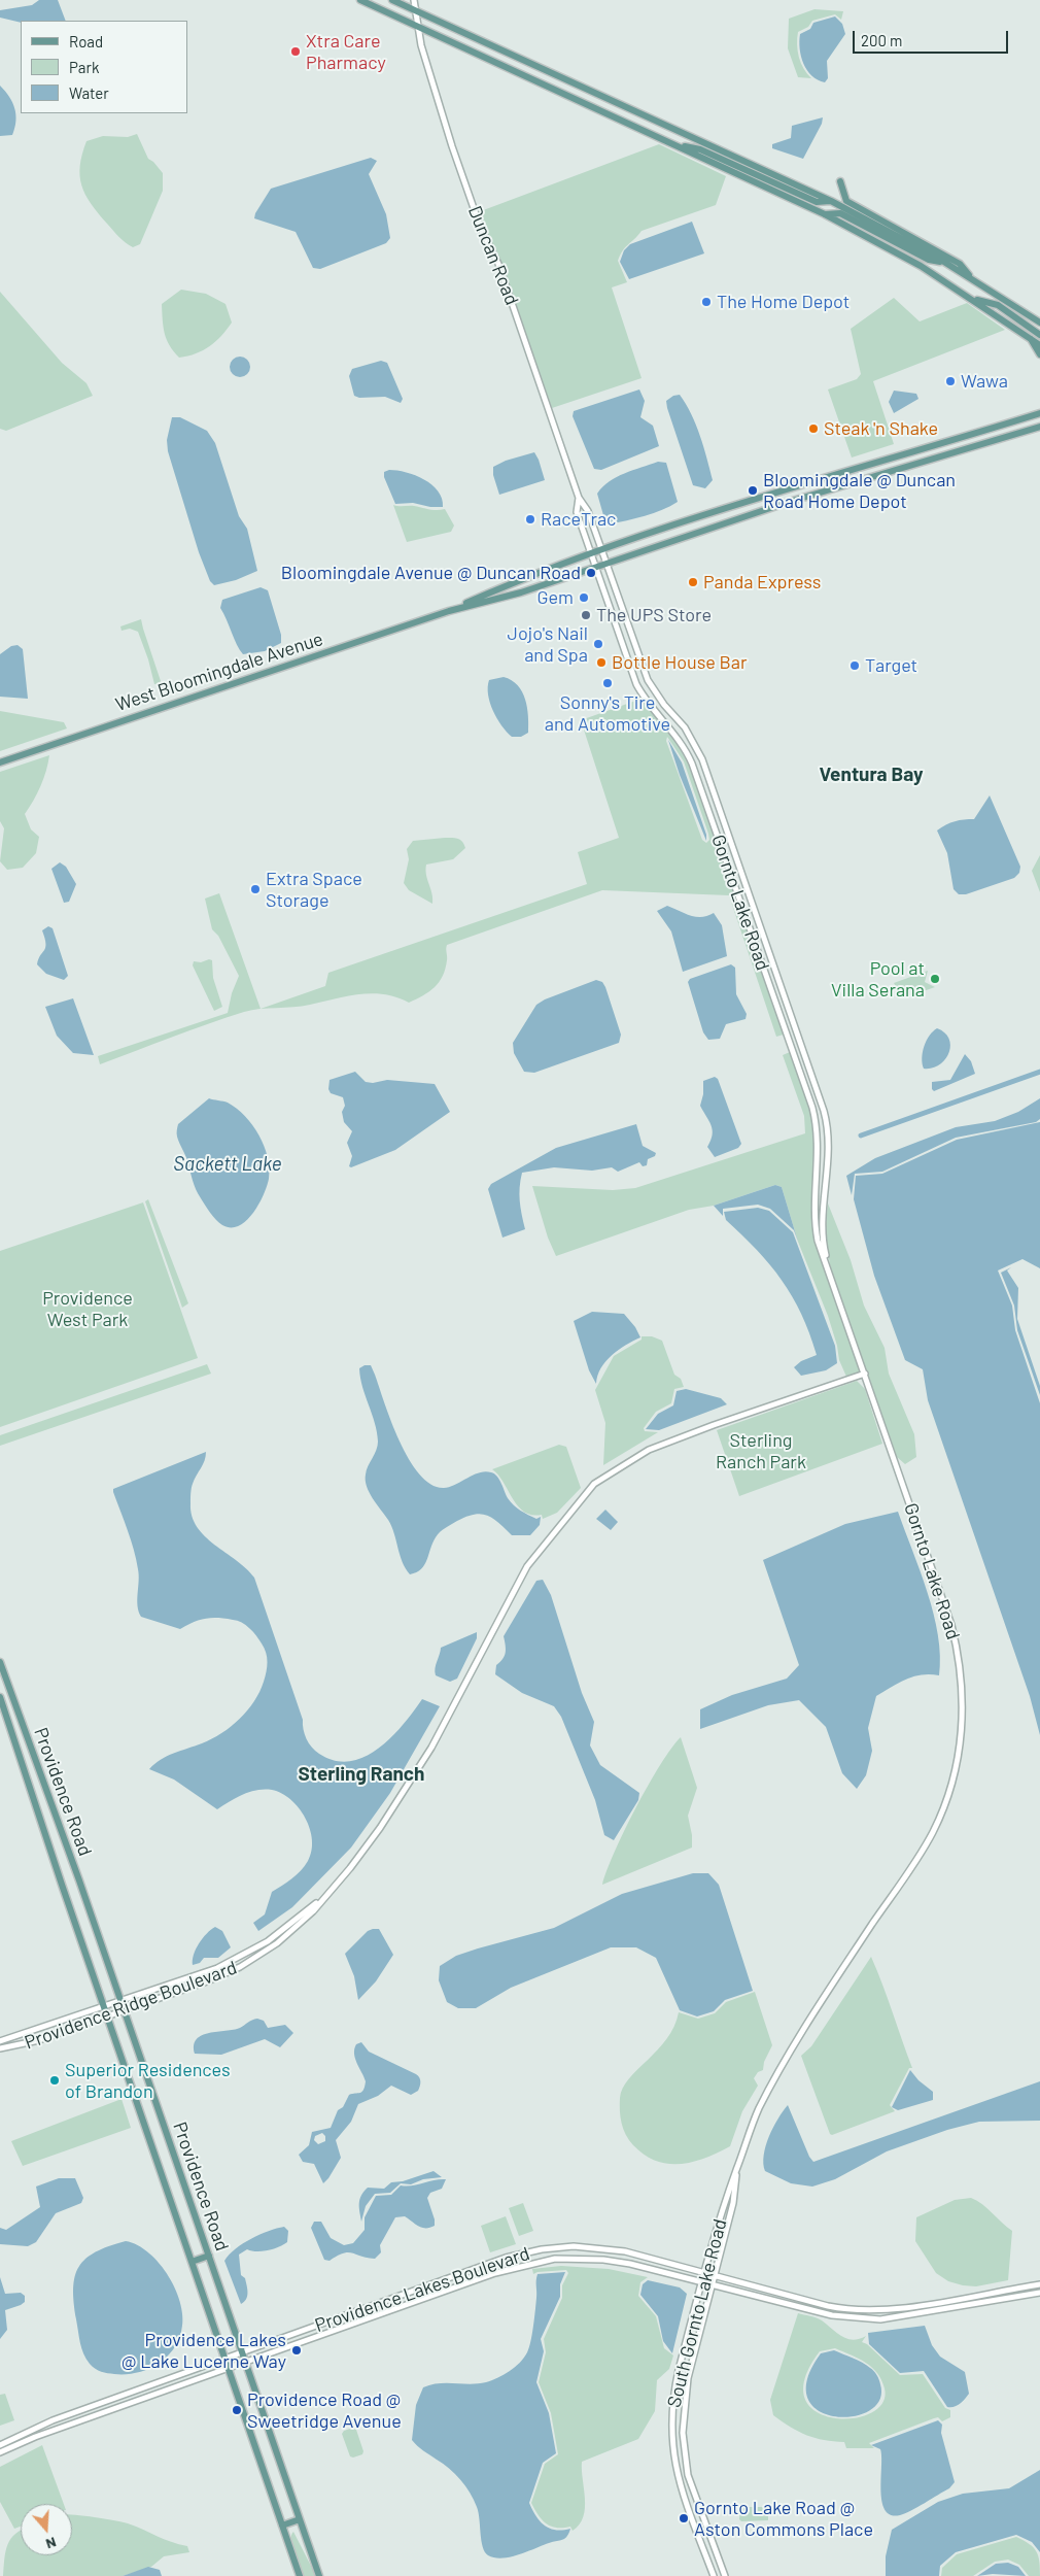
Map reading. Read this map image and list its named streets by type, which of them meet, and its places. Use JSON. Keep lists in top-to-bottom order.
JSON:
{
  "streets": {
    "main road": ["West Bloomingdale Avenue", "Providence Road"],
    "street": [
      "Duncan Road",
      "Gornto Lake Road",
      "Providence Ridge Boulevard",
      "Providence Lakes Boulevard",
      "South Gornto Lake Road"
    ]
  },
  "crossings": [
    ["Duncan Road", "West Bloomingdale Avenue"],
    ["Duncan Road", "Gornto Lake Road"],
    ["West Bloomingdale Avenue", "Gornto Lake Road"],
    ["Gornto Lake Road", "Providence Ridge Boulevard"],
    ["Gornto Lake Road", "South Gornto Lake Road"],
    ["Providence Road", "Providence Ridge Boulevard"],
    ["Providence Road", "Providence Lakes Boulevard"],
    ["Providence Lakes Boulevard", "South Gornto Lake Road"]
  ],
  "districts": ["Ventura Bay", "Sterling Ranch"],
  "water": ["Sackett Lake"],
  "parks": ["Providence West Park", "Sterling Ranch Park"],
  "places": [
    "Xtra Care Pharmacy",
    "The Home Depot",
    "Wawa",
    "Steak 'n Shake",
    "Bloomingdale @ Duncan Road Home Depot",
    "RaceTrac",
    "Bloomingdale Avenue @ Duncan Road",
    "Panda Express",
    "Gem",
    "The UPS Store",
    "Jojo's Nail and Spa",
    "Bottle House Bar",
    "Target",
    "Sonny's Tire and Automotive",
    "Extra Space Storage",
    "Pool at Villa Serana",
    "Superior Residences of Brandon",
    "Providence Lakes @ Lake Lucerne Way",
    "Providence Road @ Sweetridge Avenue",
    "Gornto Lake Road @ Aston Commons Place"
  ],
  "legend": ["Road", "Park", "Water"],
  "scale_bar": "200 m",
  "north": "bottom"
}
